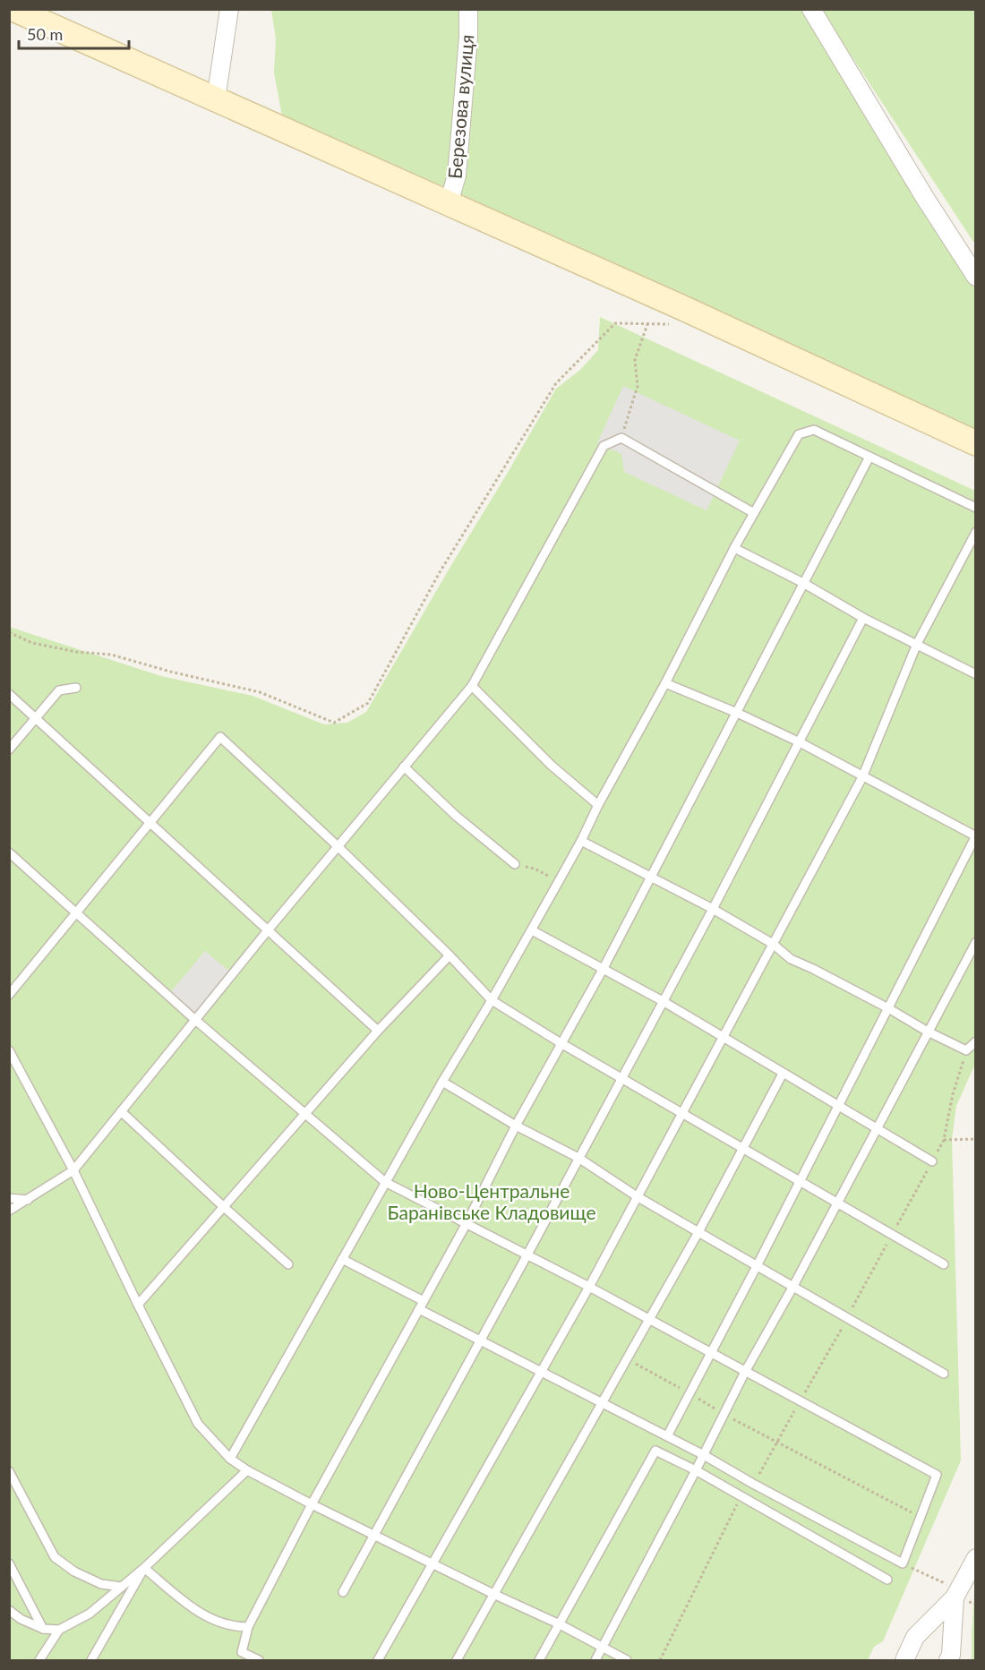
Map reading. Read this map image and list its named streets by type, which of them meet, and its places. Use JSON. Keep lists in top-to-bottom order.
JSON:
{
  "streets": {
    "street": ["Березова вулиця"]
  },
  "parks": ["Ново-Центральне Баранівське Кладовище"],
  "scale_bar": "50 m"
}
